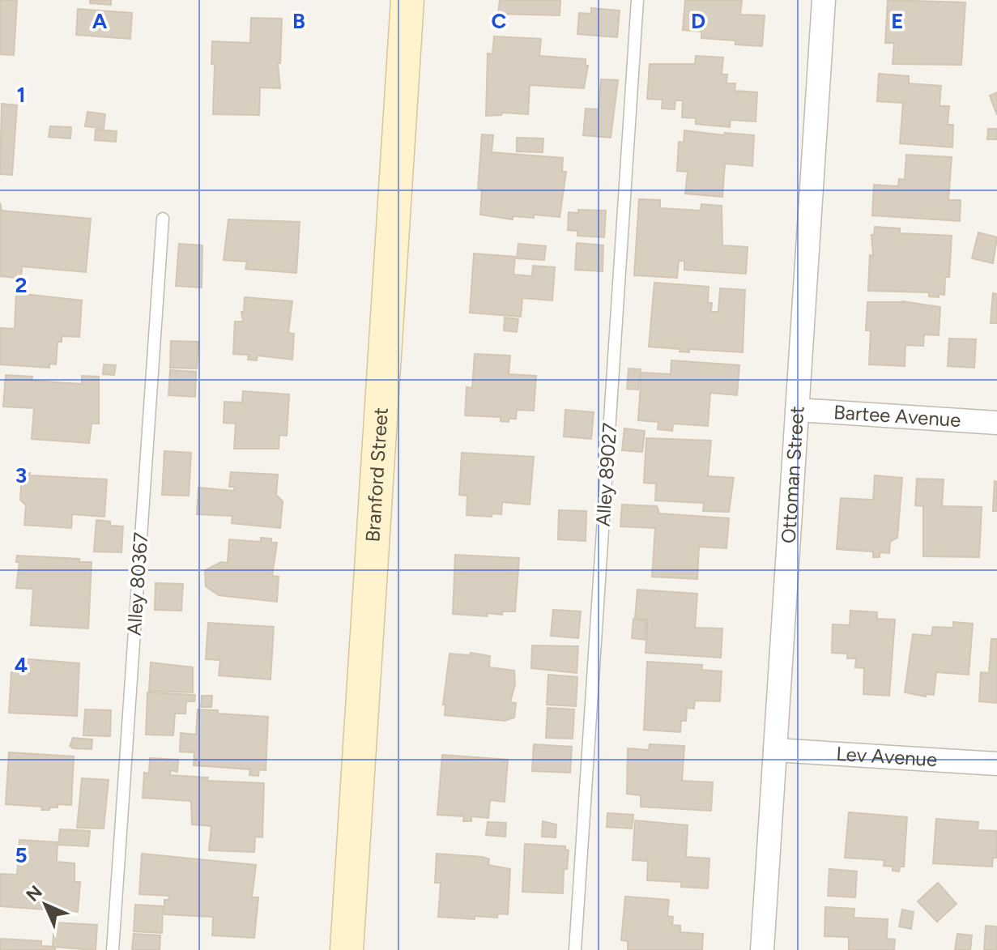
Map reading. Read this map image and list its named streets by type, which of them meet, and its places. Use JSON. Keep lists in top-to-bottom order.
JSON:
{
  "streets": {
    "main road": ["Branford Street"],
    "street": ["Bartee Avenue", "Ottoman Street", "Lev Avenue"],
    "lane": ["Alley 89027", "Alley 80367"]
  },
  "crossings": [
    ["Bartee Avenue", "Ottoman Street"],
    ["Ottoman Street", "Lev Avenue"]
  ],
  "north": "top left",
  "grid": {
    "columns": [
      "A",
      "B",
      "C",
      "D",
      "E"
    ],
    "rows": [
      "1",
      "2",
      "3",
      "4",
      "5"
    ]
  }
}
